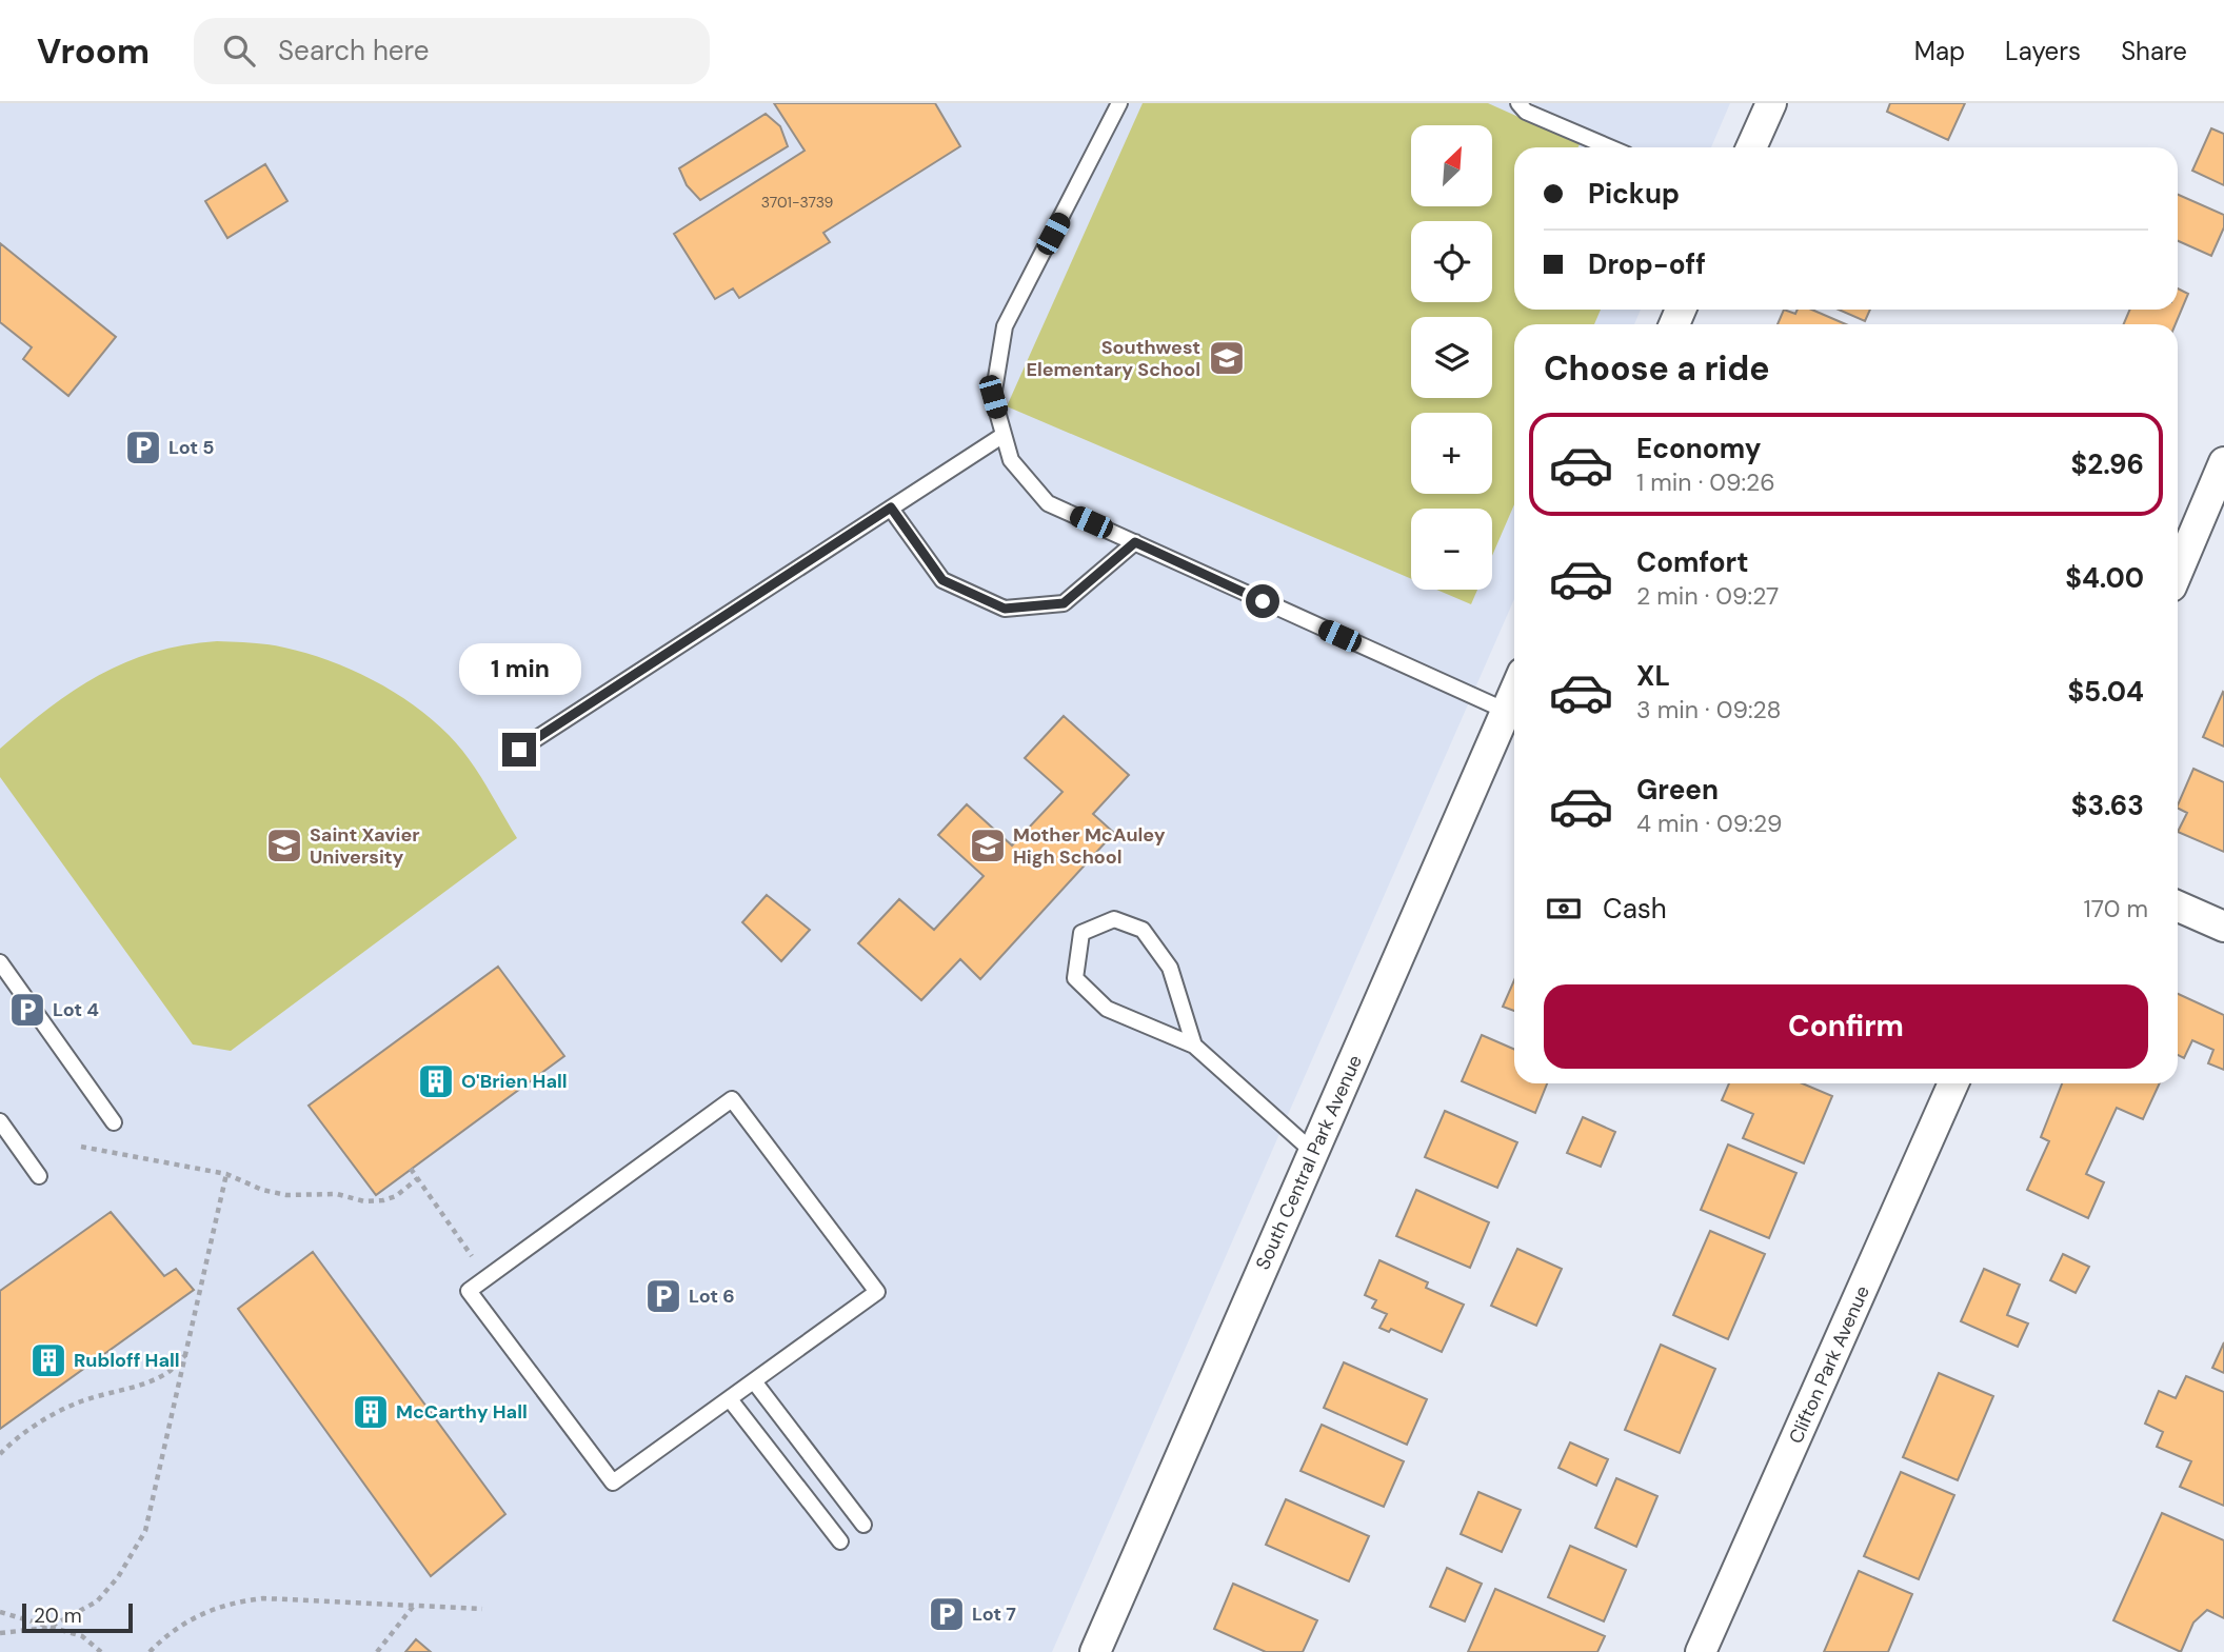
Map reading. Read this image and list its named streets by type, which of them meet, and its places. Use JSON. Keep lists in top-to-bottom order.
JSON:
{
  "streets": {
    "street": ["South Central Park Avenue", "Clifton Park Avenue"]
  },
  "places": {
    "school or university": ["Southwest Elementary School", "Saint Xavier University", "Mother McAuley High School"],
    "parking": [
      "Lot 5",
      "Lot 4",
      "Lot 6",
      "Lot 7"
    ],
    "building": ["O'Brien Hall", "Rubloff Hall", "McCarthy Hall"]
  },
  "house_numbers": ["3701-3739"],
  "scale_bar": "20 m",
  "north": "top right",
  "page": {
    "header": "Vroom",
    "search": "Search here",
    "nav": ["Map", "Layers", "Share"],
    "map_buttons": ["+", "−"],
    "banner": ["Pickup", "Drop-off"],
    "heading": "Choose a ride",
    "list": [
      {
        "name": "Economy",
        "note": "1 min · 09:26",
        "value": "$2.96"
      },
      {
        "name": "Comfort",
        "note": "2 min · 09:27",
        "value": "$4.00"
      },
      {
        "name": "XL",
        "note": "3 min · 09:28",
        "value": "$5.04"
      },
      {
        "name": "Green",
        "note": "4 min · 09:29",
        "value": "$3.63"
      }
    ],
    "bubble": "1 min",
    "pay": ["Cash", "170 m"],
    "buttons": "Confirm",
    "scale": "20 m"
  }
}
